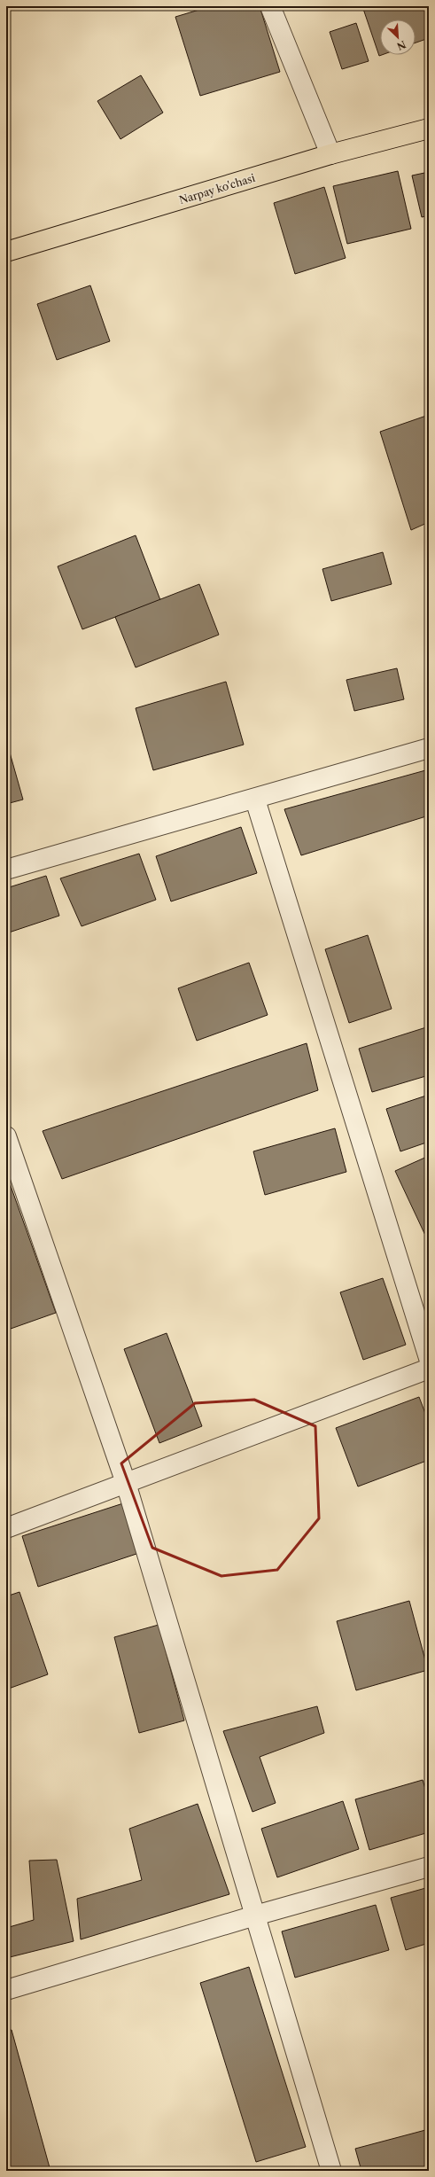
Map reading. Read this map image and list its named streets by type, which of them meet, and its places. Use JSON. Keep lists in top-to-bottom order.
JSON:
{
  "streets": {
    "main road": ["Narpay ko'chasi"]
  },
  "north": "bottom right"
}
